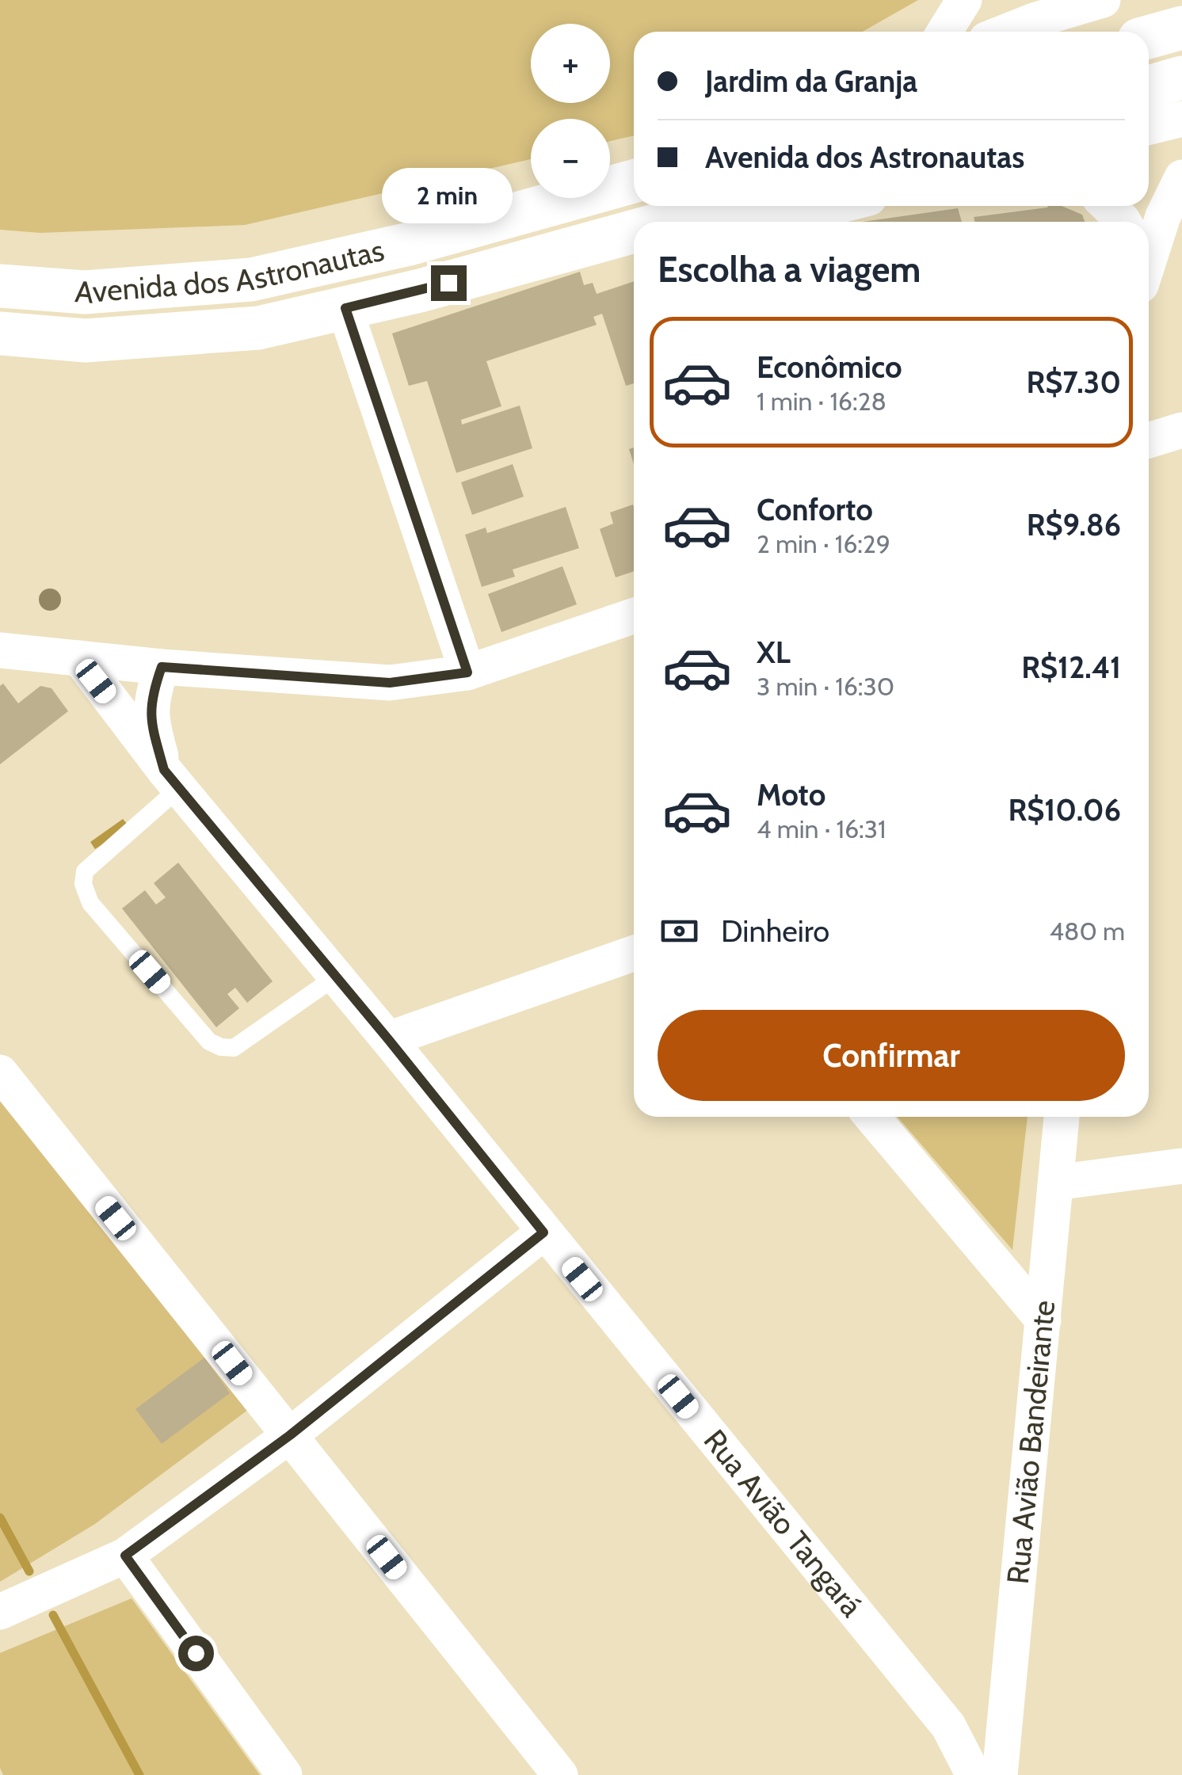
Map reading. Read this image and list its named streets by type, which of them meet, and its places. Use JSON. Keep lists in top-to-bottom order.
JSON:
{
  "streets": {
    "main road": ["Avenida dos Astronautas"],
    "street": ["Rua Avião Bandeirante", "Rua Avião Tangará"]
  },
  "page": {
    "map_buttons": ["+", "−"],
    "banner": ["Jardim da Granja", "Avenida dos Astronautas"],
    "bubble": "2 min",
    "heading": "Escolha a viagem",
    "list": [
      {
        "name": "Econômico",
        "note": "1 min · 16:28",
        "value": "R$7.30"
      },
      {
        "name": "Conforto",
        "note": "2 min · 16:29",
        "value": "R$9.86"
      },
      {
        "name": "XL",
        "note": "3 min · 16:30",
        "value": "R$12.41"
      },
      {
        "name": "Moto",
        "note": "4 min · 16:31",
        "value": "R$10.06"
      }
    ],
    "pay": ["Dinheiro", "480 m"],
    "buttons": "Confirmar"
  }
}
